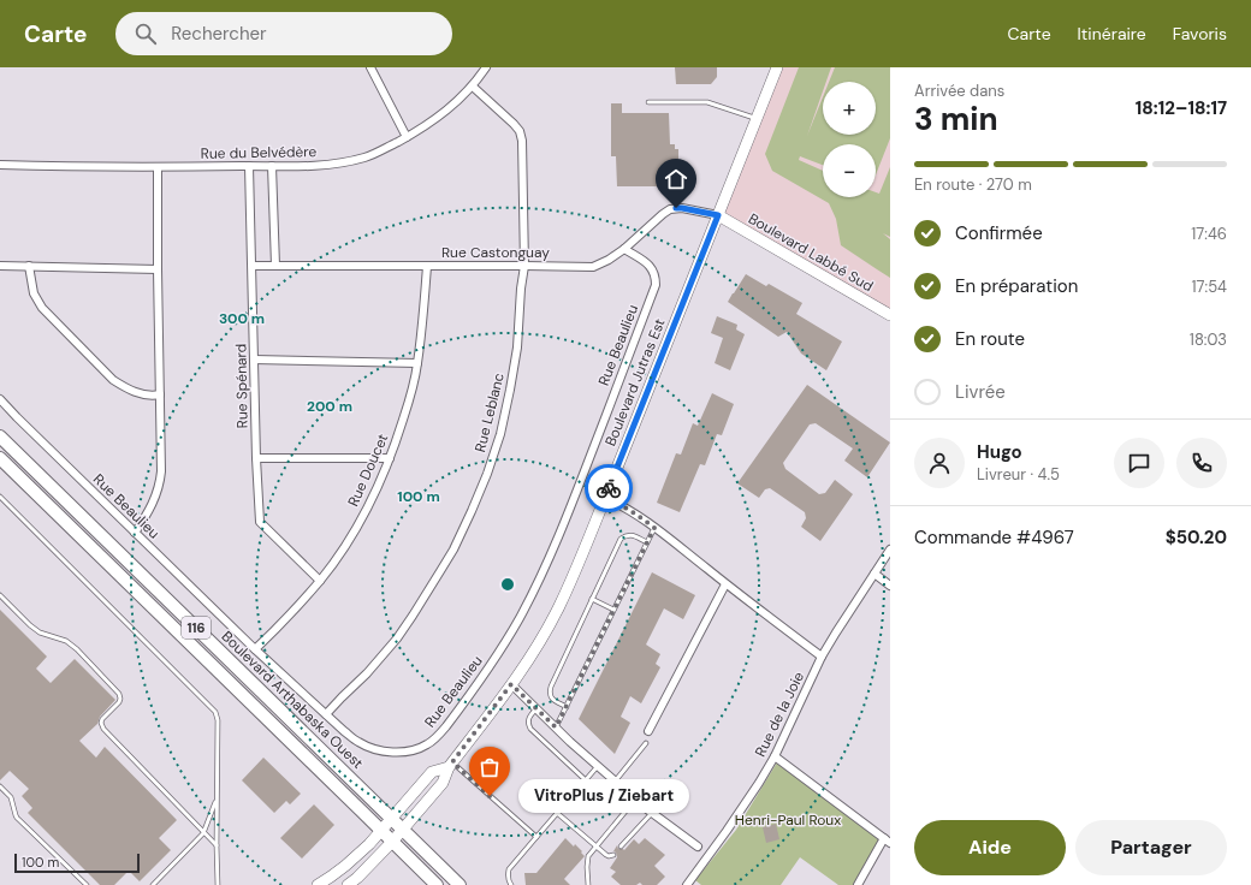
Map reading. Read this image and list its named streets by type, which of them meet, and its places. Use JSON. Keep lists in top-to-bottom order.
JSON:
{
  "streets": {
    "main road": [
      "Boulevard Labbé Sud",
      "Boulevard Jutras Est",
      "116",
      "Boulevard Arthabaska Ouest"
    ],
    "street": [
      "Rue du Belvédère",
      "Rue Castonguay",
      "Rue Beaulieu",
      "Rue Spénard",
      "Rue Leblanc",
      "Rue Doucet",
      "Rue de la Joie"
    ]
  },
  "crossings": [
    ["Rue du Belvédère", "Rue Spénard"],
    ["Rue du Belvédère", "Rue Leblanc"],
    ["Rue Castonguay", "Boulevard Labbé Sud"],
    ["Rue Castonguay", "Rue Beaulieu"],
    ["Rue Castonguay", "Boulevard Jutras Est"],
    ["Rue Castonguay", "Rue Spénard"],
    ["Rue Castonguay", "Rue Leblanc"],
    ["Rue Castonguay", "Rue Doucet"],
    ["Boulevard Labbé Sud", "Boulevard Jutras Est"],
    ["Rue Beaulieu", "Rue Leblanc"],
    ["Rue Beaulieu", "Rue Doucet"],
    ["Boulevard Jutras Est", "116"],
    ["Boulevard Jutras Est", "Boulevard Arthabaska Ouest"],
    ["Rue Spénard", "Rue Doucet"]
  ],
  "parks": ["Henri-Paul Roux"],
  "places": ["VitroPlus / Ziebart"],
  "scale_bar": "100 m",
  "page": {
    "header": "Carte",
    "search": "Rechercher",
    "nav": ["Carte", "Itinéraire", "Favoris"],
    "heading": ["3 min", "Arrivée dans", "18:12–18:17"],
    "panel": [
      "Hugo",
      "Livreur · 4.5",
      "Commande #4967",
      "$50.20"
    ],
    "map_buttons": ["+", "−"],
    "bar": "En route · 270 m",
    "list": [
      ["Confirmée", "17:46"],
      ["En préparation", "17:54"],
      ["En route", "18:03"],
      "Livrée"
    ],
    "bubble": "VitroPlus / Ziebart",
    "buttons": ["Aide", "Partager"],
    "scale": "100 m"
  },
  "rings": ["300 m", "200 m", "100 m"]
}
